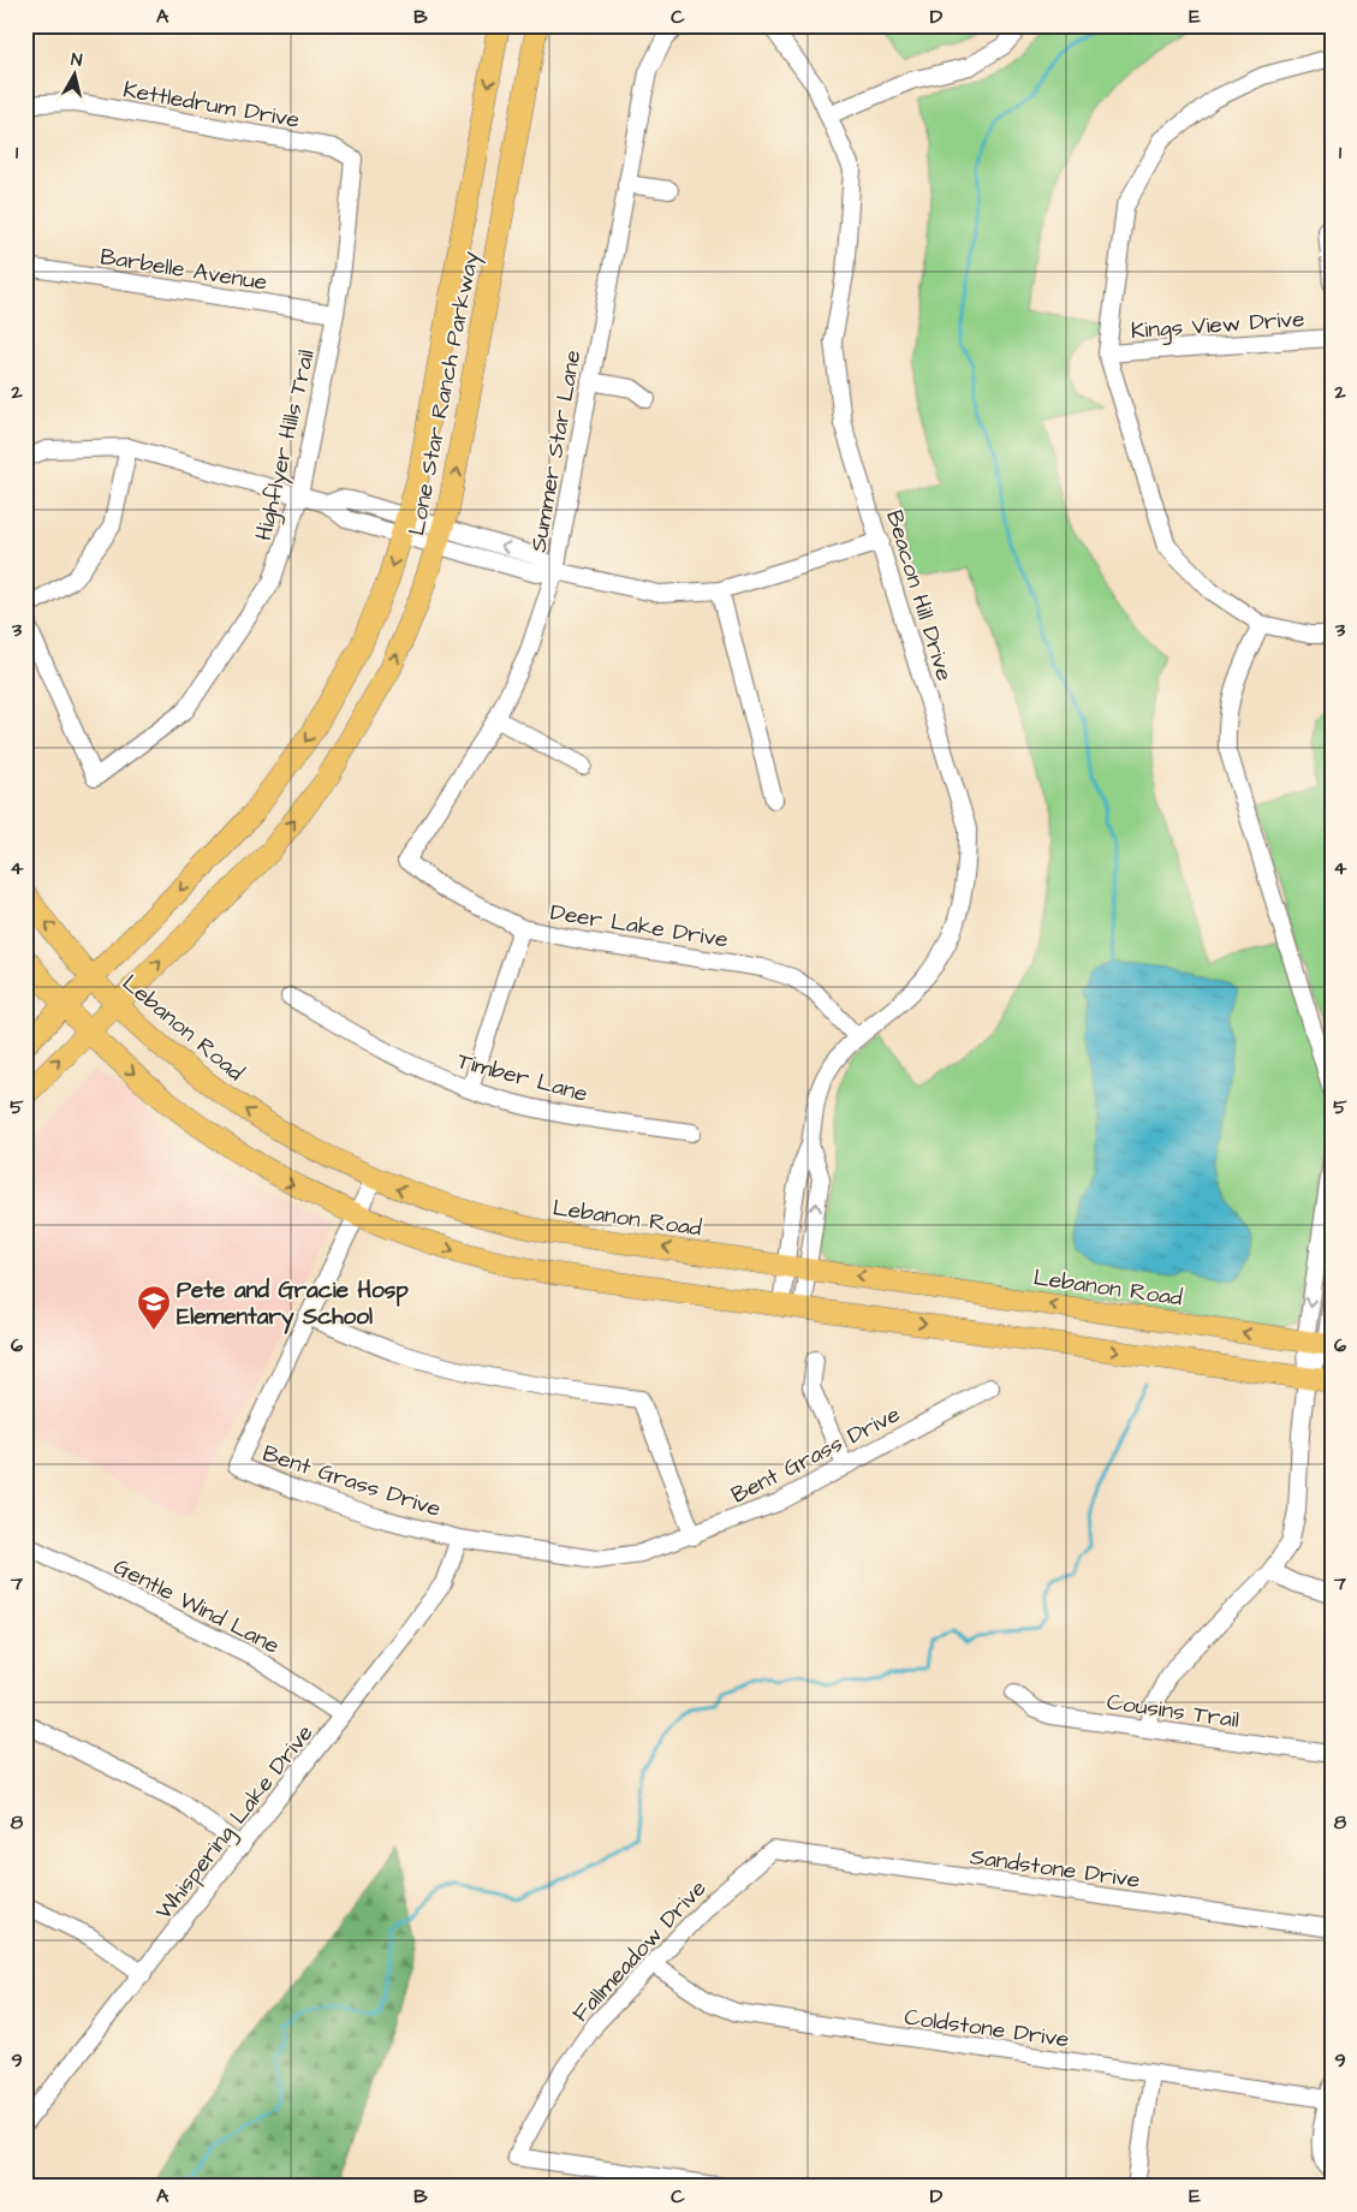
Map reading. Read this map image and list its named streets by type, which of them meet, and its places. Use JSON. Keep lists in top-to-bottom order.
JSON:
{
  "streets": {
    "main road": ["Lone Star Ranch Parkway", "Lebanon Road"],
    "street": [
      "Kettledrum Drive",
      "Barbelle Avenue",
      "Kings View Drive",
      "Highflyer Hills Trail",
      "Summer Star Lane",
      "Beacon Hill Drive",
      "Deer Lake Drive",
      "Timber Lane",
      "Bent Grass Drive",
      "Gentle Wind Lane",
      "Cousins Trail",
      "Whispering Lake Drive",
      "Sandstone Drive",
      "Fallmeadow Drive",
      "Coldstone Drive"
    ]
  },
  "crossings": [
    ["Kettledrum Drive", "Highflyer Hills Trail"],
    ["Barbelle Avenue", "Highflyer Hills Trail"],
    ["Lone Star Ranch Parkway", "Lebanon Road"],
    ["Summer Star Lane", "Deer Lake Drive"],
    ["Beacon Hill Drive", "Deer Lake Drive"],
    ["Beacon Hill Drive", "Lebanon Road"],
    ["Bent Grass Drive", "Whispering Lake Drive"],
    ["Gentle Wind Lane", "Whispering Lake Drive"],
    ["Sandstone Drive", "Fallmeadow Drive"],
    ["Fallmeadow Drive", "Coldstone Drive"]
  ],
  "places": {
    "school or university": ["Pete and Gracie Hosp Elementary School"]
  },
  "north": "top",
  "grid": {
    "columns": [
      "A",
      "B",
      "C",
      "D",
      "E"
    ],
    "rows": [
      "1",
      "2",
      "3",
      "4",
      "5",
      "6",
      "7",
      "8",
      "9"
    ]
  }
}
